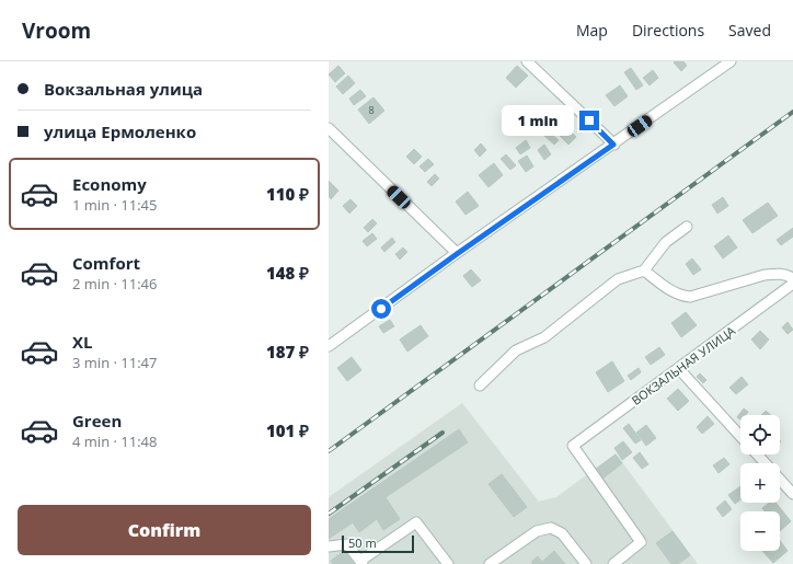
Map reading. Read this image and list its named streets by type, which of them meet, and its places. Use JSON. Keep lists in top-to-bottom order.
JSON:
{
  "streets": {
    "street": ["ВОКЗАЛЬНАЯ УЛИЦА"]
  },
  "house_numbers": ["8"],
  "scale_bar": "50 m",
  "page": {
    "header": "Vroom",
    "nav": ["Map", "Directions", "Saved"],
    "banner": ["Вокзальная улица", "улица Ермоленко"],
    "bubble": "1 min",
    "list": [
      {
        "name": "Economy",
        "note": "1 min · 11:45",
        "value": "110 ₽"
      },
      {
        "name": "Comfort",
        "note": "2 min · 11:46",
        "value": "148 ₽"
      },
      {
        "name": "XL",
        "note": "3 min · 11:47",
        "value": "187 ₽"
      },
      {
        "name": "Green",
        "note": "4 min · 11:48",
        "value": "101 ₽"
      }
    ],
    "map_buttons": ["+", "−"],
    "buttons": "Confirm",
    "scale": "50 m"
  }
}
